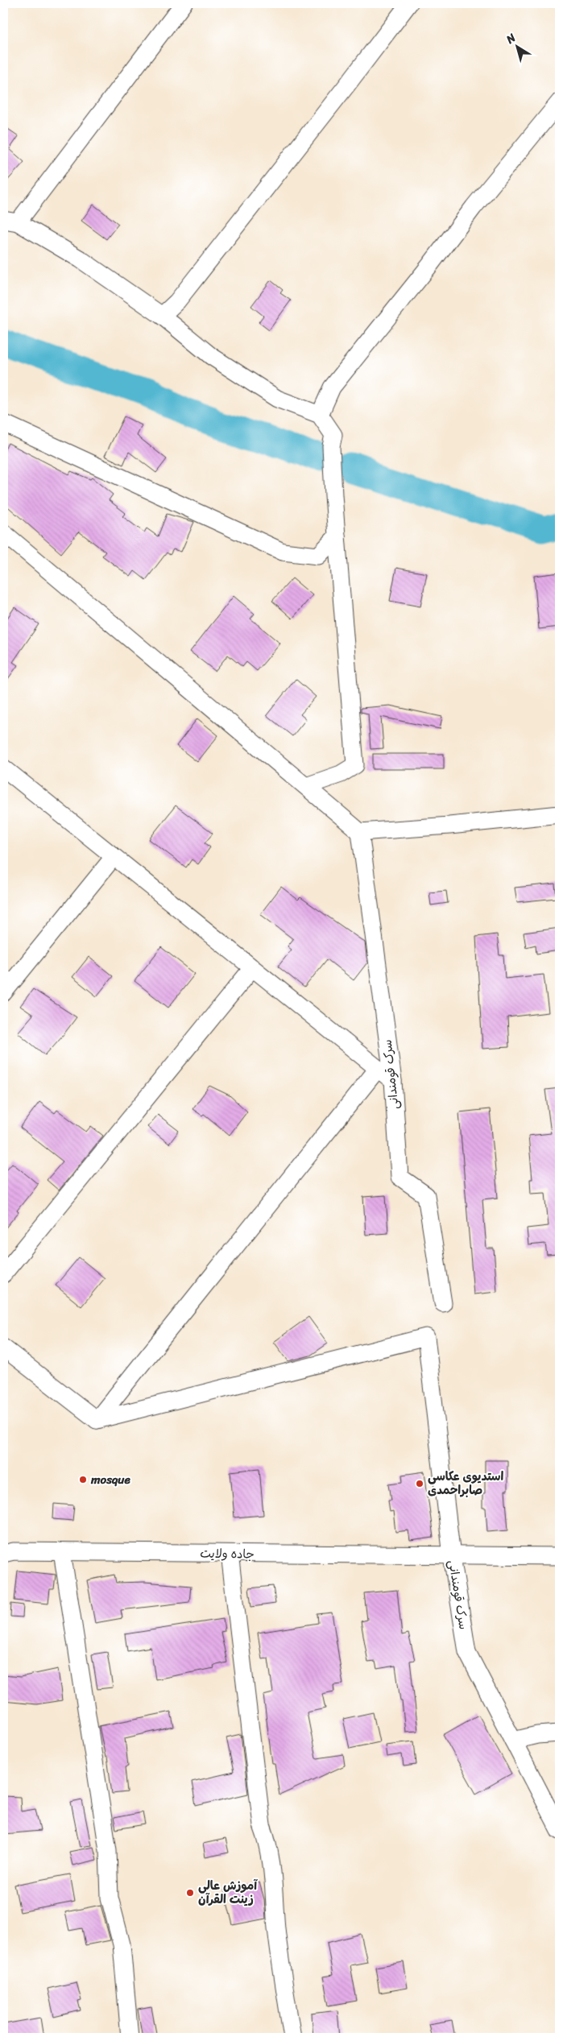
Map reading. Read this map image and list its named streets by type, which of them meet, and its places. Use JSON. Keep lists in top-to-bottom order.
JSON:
{
  "streets": {
    "street": ["سرک قومندانی", "جاده ولایت"]
  },
  "crossings": [
    ["سرک قومندانی", "جاده ولایت"]
  ],
  "places": ["mosque", "استدیوی عکاسی صابراحمدی", "آموزش عالی زینت القرآن"],
  "north": "top left"
}
